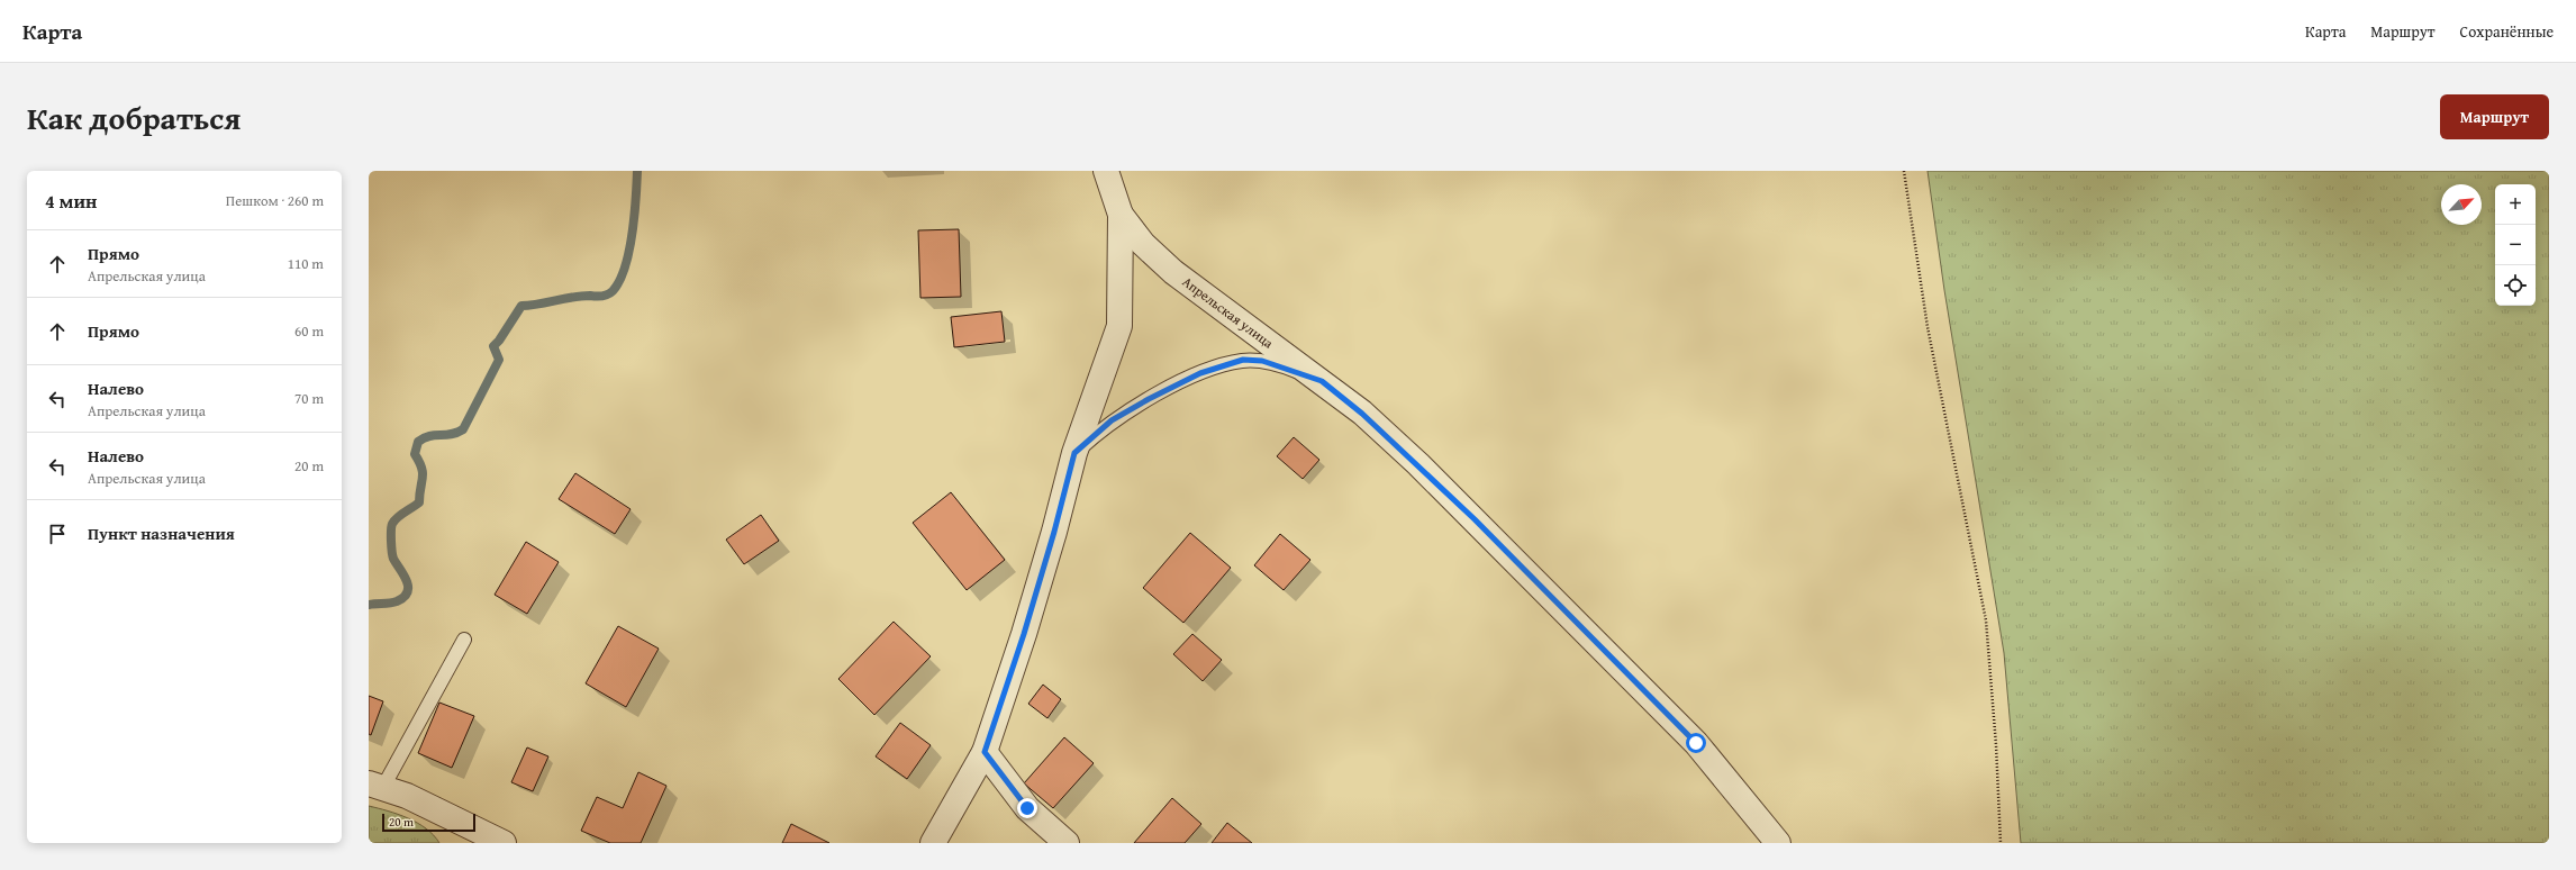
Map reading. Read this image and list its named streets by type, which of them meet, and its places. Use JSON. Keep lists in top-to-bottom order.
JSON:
{
  "streets": {
    "street": ["Апрельская улица"]
  },
  "scale_bar": "20 m",
  "north": "top right",
  "page": {
    "header": "Карта",
    "nav": ["Карта", "Маршрут", "Сохранённые"],
    "title": "Как добраться",
    "buttons": "Маршрут",
    "heading": ["4 мин", "Пешком · 260 m"],
    "map_buttons": ["+", "−"],
    "list": [
      ["Прямо", "Апрельская улица", "110 m"],
      ["Прямо", "60 m"],
      ["Налево", "Апрельская улица", "70 m"],
      ["Налево", "Апрельская улица", "20 m"],
      "Пункт назначения"
    ],
    "scale": "20 m"
  }
}
